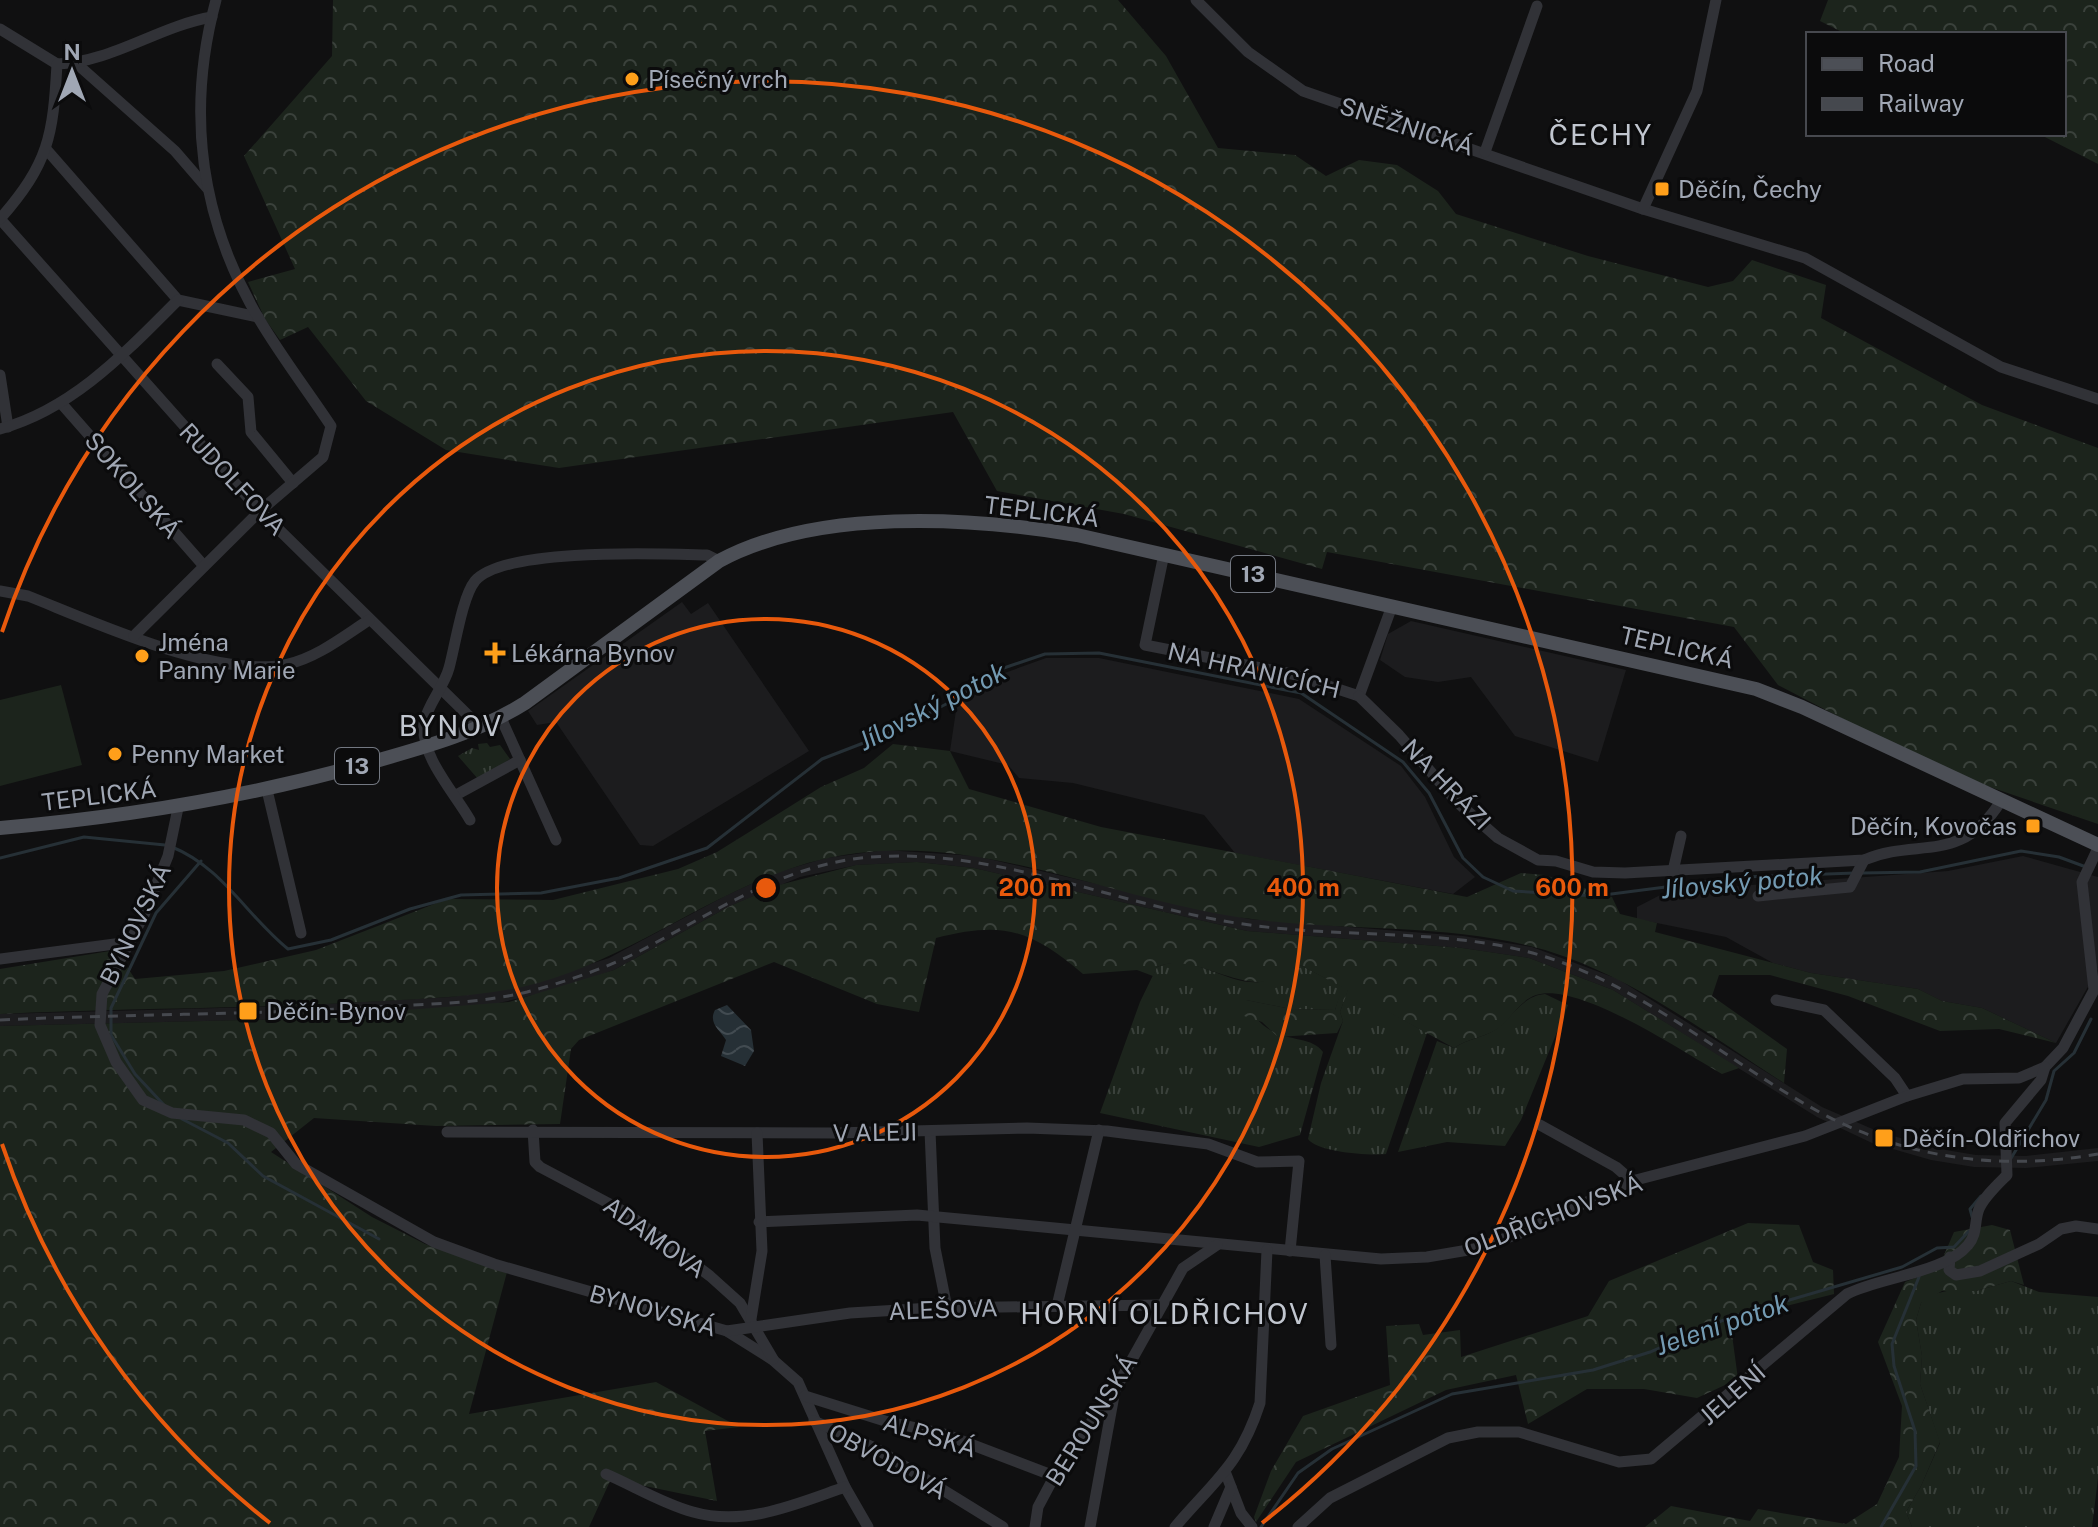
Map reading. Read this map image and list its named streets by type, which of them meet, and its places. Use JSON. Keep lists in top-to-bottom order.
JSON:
{
  "streets": {
    "main road": ["TEPLICKÁ", "13"],
    "street": [
      "SNĚŽNICKÁ",
      "RUDOLFOVA",
      "SOKOLSKÁ",
      "NA HRANICÍCH",
      "NA HRÁZI",
      "BYNOVSKÁ",
      "V ALEJI",
      "OLDŘICHOVSKÁ",
      "ADAMOVA",
      "ALEŠOVA",
      "JELENÍ",
      "BEROUNSKÁ",
      "ALPSKÁ",
      "OBVODOVÁ"
    ]
  },
  "crossings": [
    ["RUDOLFOVA", "TEPLICKÁ"],
    ["TEPLICKÁ", "NA HRANICÍCH"],
    ["TEPLICKÁ", "NA HRÁZI"],
    ["TEPLICKÁ", "BYNOVSKÁ"],
    ["NA HRANICÍCH", "NA HRÁZI"],
    ["BYNOVSKÁ", "ADAMOVA"],
    ["BYNOVSKÁ", "ALEŠOVA"],
    ["BYNOVSKÁ", "ALPSKÁ"],
    ["BYNOVSKÁ", "OBVODOVÁ"],
    ["V ALEJI", "OLDŘICHOVSKÁ"],
    ["V ALEJI", "ADAMOVA"],
    ["OLDŘICHOVSKÁ", "JELENÍ"],
    ["OLDŘICHOVSKÁ", "BEROUNSKÁ"],
    ["ADAMOVA", "ALEŠOVA"],
    ["ALEŠOVA", "BEROUNSKÁ"],
    ["BEROUNSKÁ", "ALPSKÁ"]
  ],
  "districts": ["ČECHY", "BYNOV", "HORNÍ OLDŘICHOV"],
  "water": ["Jílovský potok", "Jelení potok"],
  "places": {
    "other": ["Písečný vrch", "Jména Panny Marie", "Penny Market"],
    "transit": [
      "Děčín, Čechy",
      "Děčín, Kovočas",
      "Děčín-Bynov",
      "Děčín-Oldřichov"
    ],
    "health": ["Lékárna Bynov"]
  },
  "legend": ["Road", "Railway"],
  "north": "top",
  "rings": ["200 m", "400 m", "600 m"]
}
